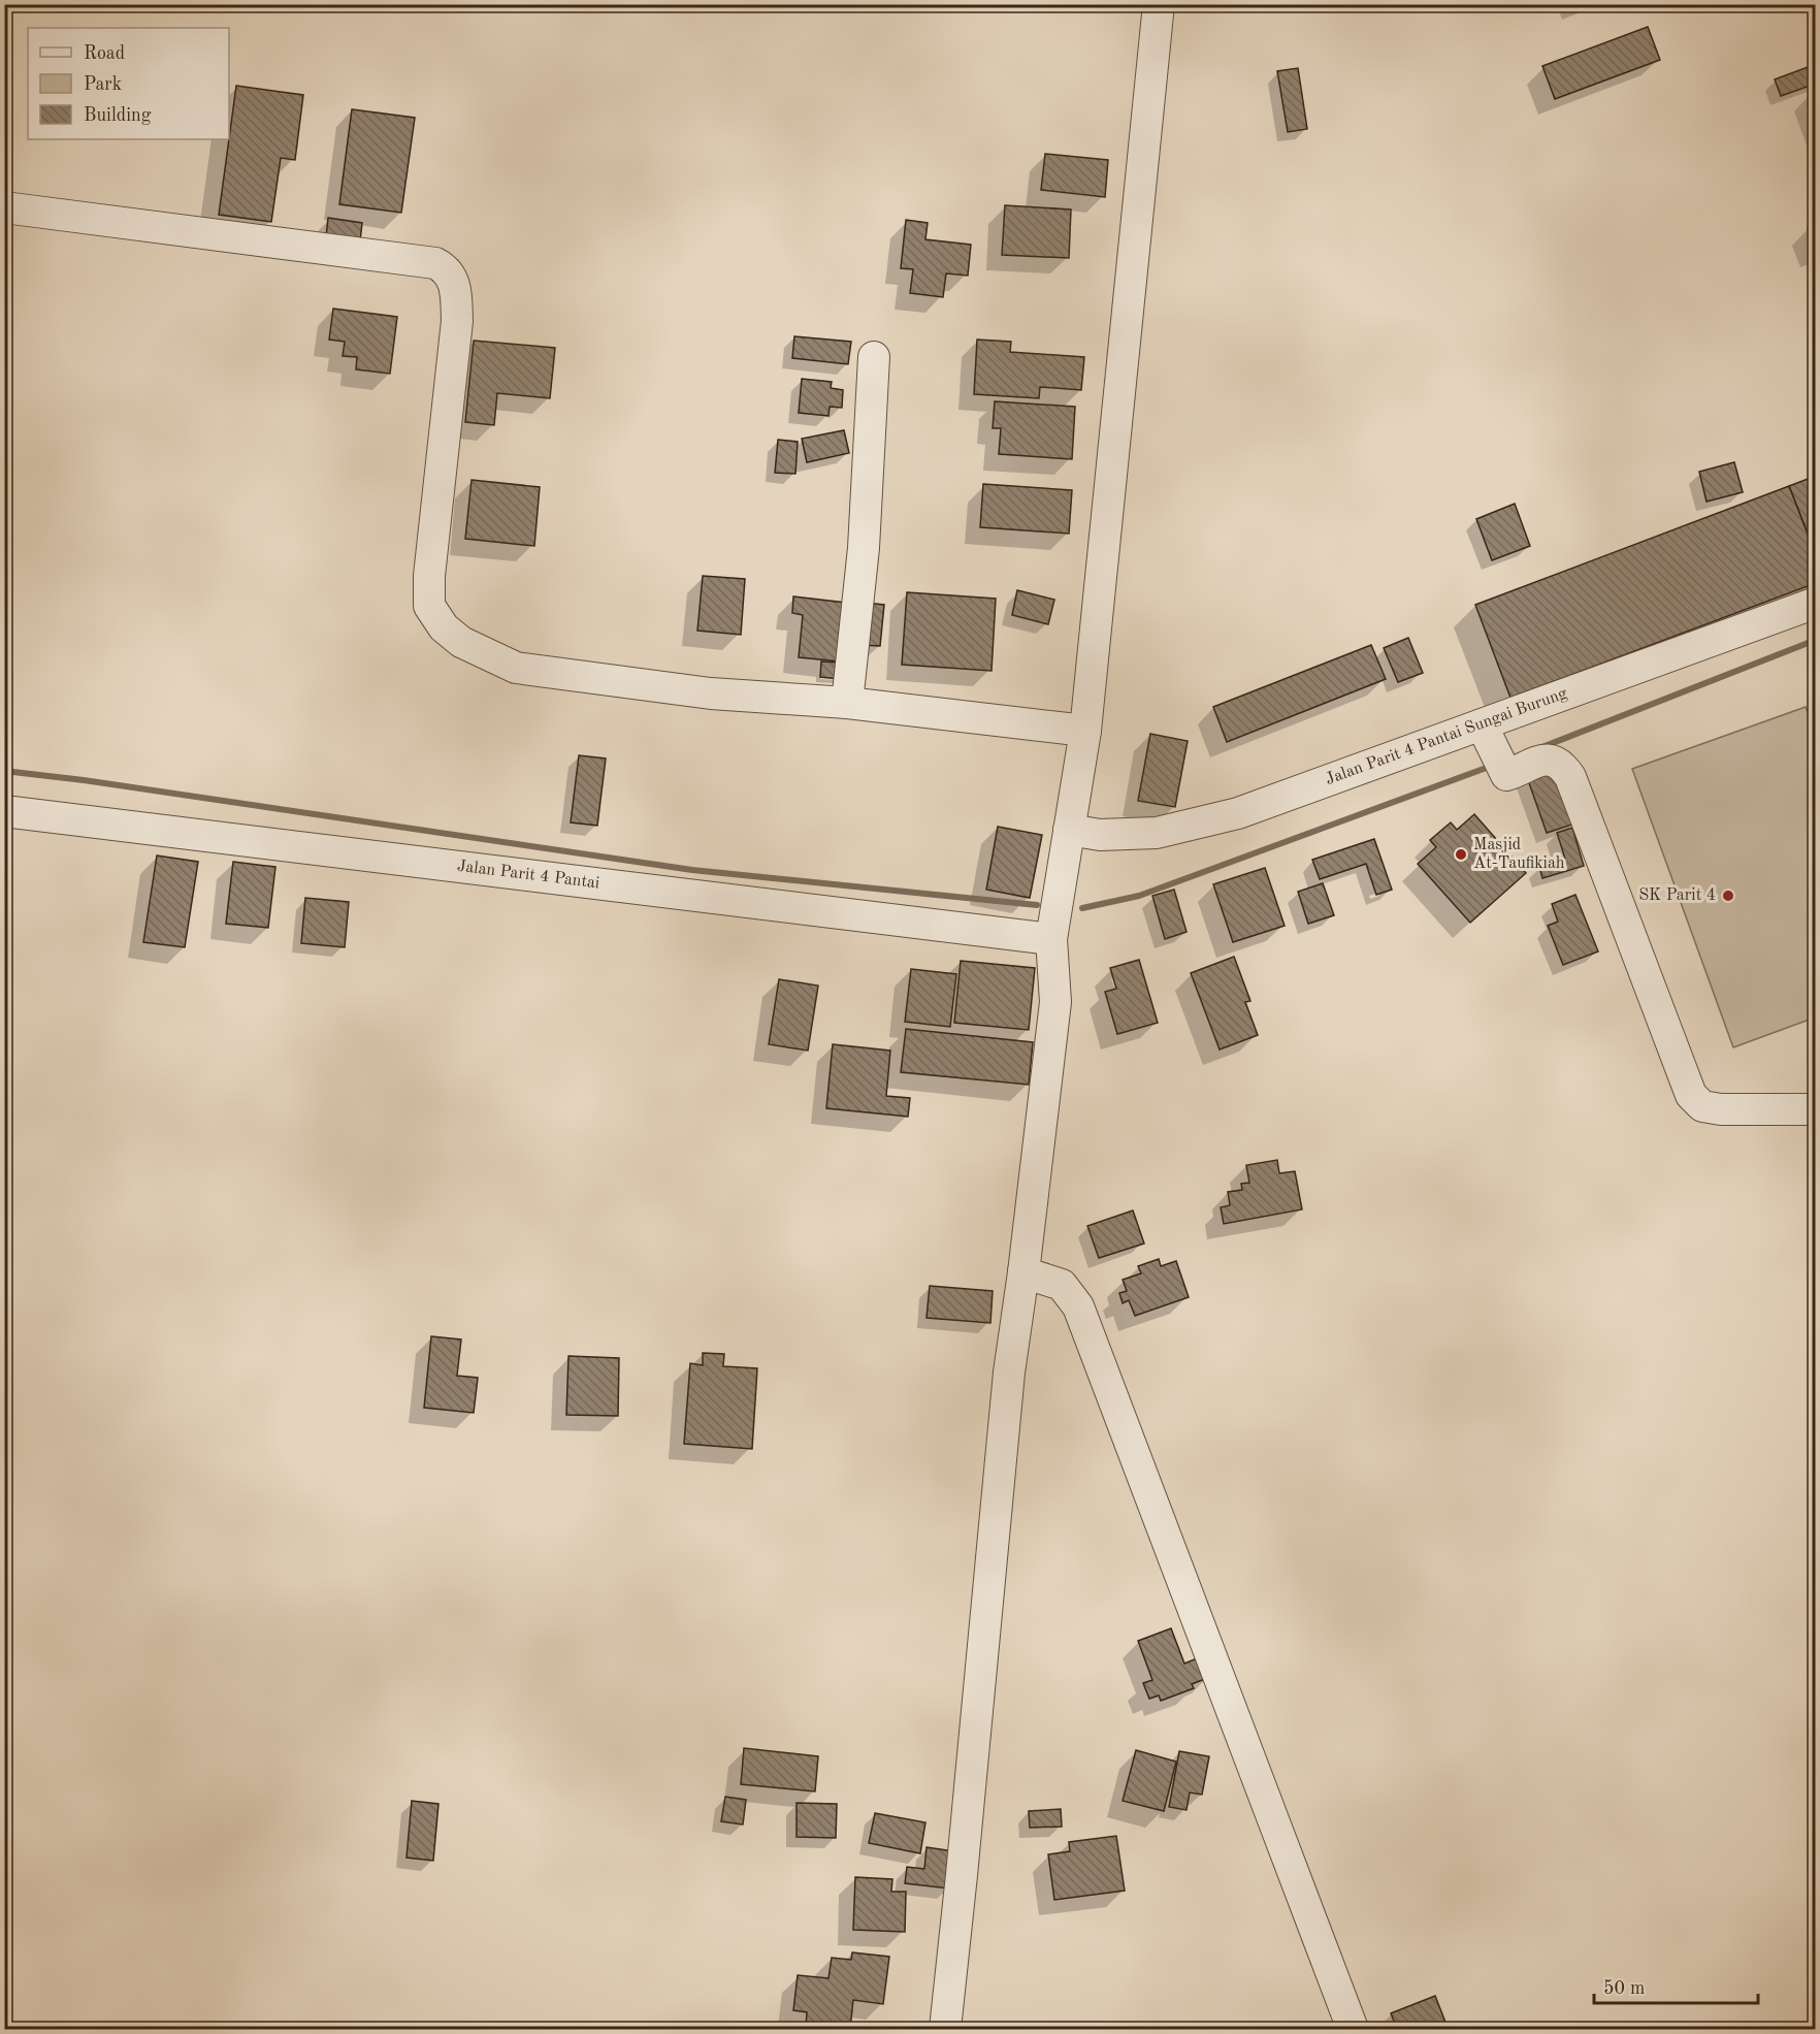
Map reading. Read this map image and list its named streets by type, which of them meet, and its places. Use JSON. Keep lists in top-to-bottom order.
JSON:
{
  "streets": {
    "street": ["Jalan Parit 4 Pantai Sungai Burung", "Jalan Parit 4 Pantai"]
  },
  "places": ["Masjid At-Taufikiah", "SK Parit 4"],
  "legend": ["Road", "Park", "Building"],
  "scale_bar": "50 m"
}
